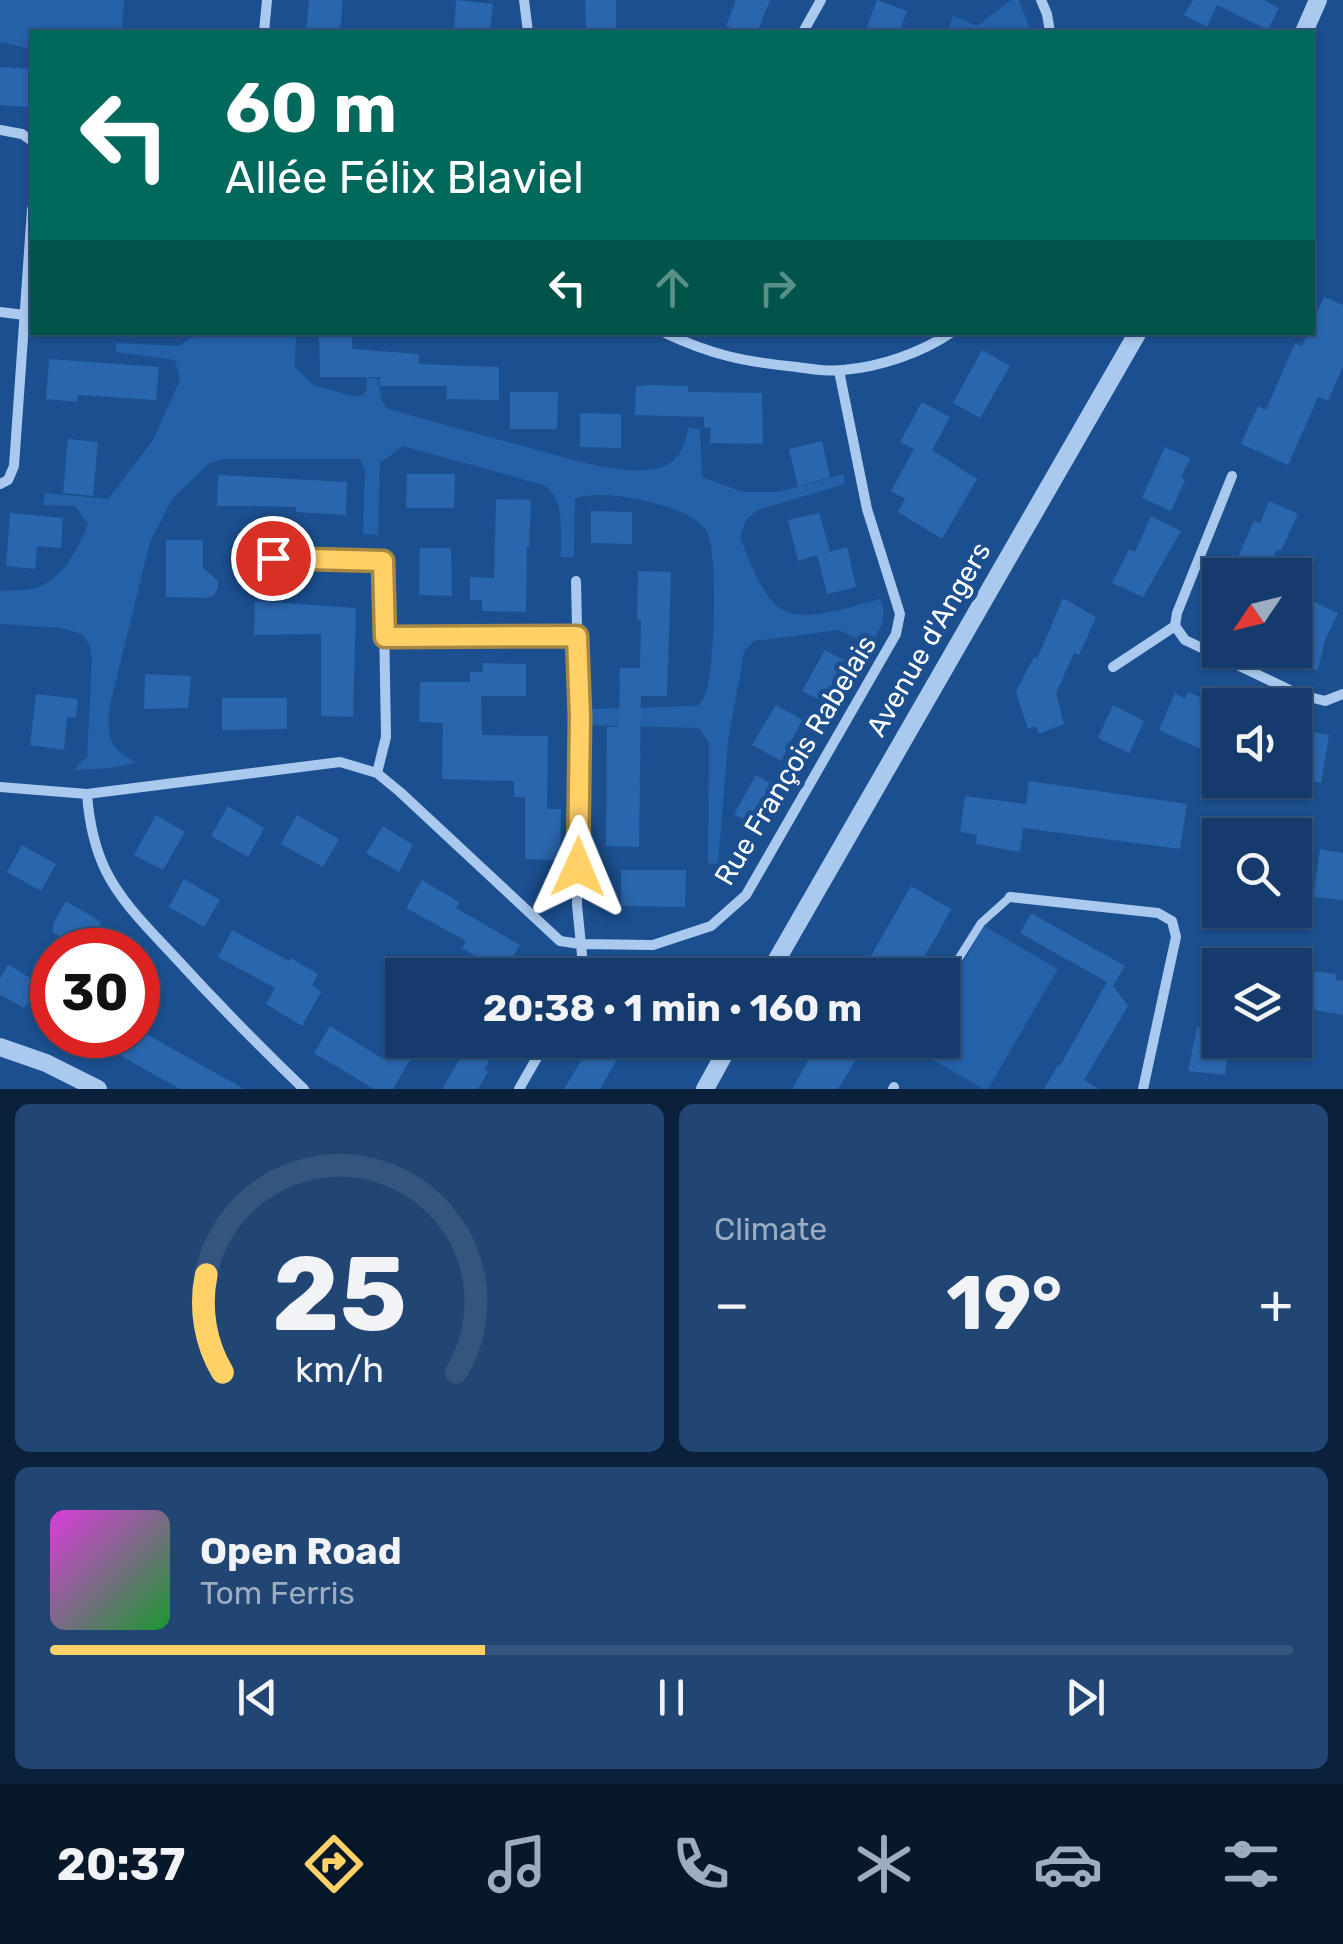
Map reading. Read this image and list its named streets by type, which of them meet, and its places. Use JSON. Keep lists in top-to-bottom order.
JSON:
{
  "streets": {
    "street": ["Avenue d'Angers", "Rue François Rabelais"]
  },
  "north": "bottom left",
  "page": {
    "turn": ["60 m", "Allée Félix Blaviel"],
    "limit": "30",
    "trip": "20:38 · 1 min · 160 m",
    "tile": "Climate",
    "heat": ["−", "19°", "+"],
    "song": ["Open Road", "Tom Ferris"],
    "tabs": "20:37",
    "gauge": ["25", "km/h"]
  }
}
